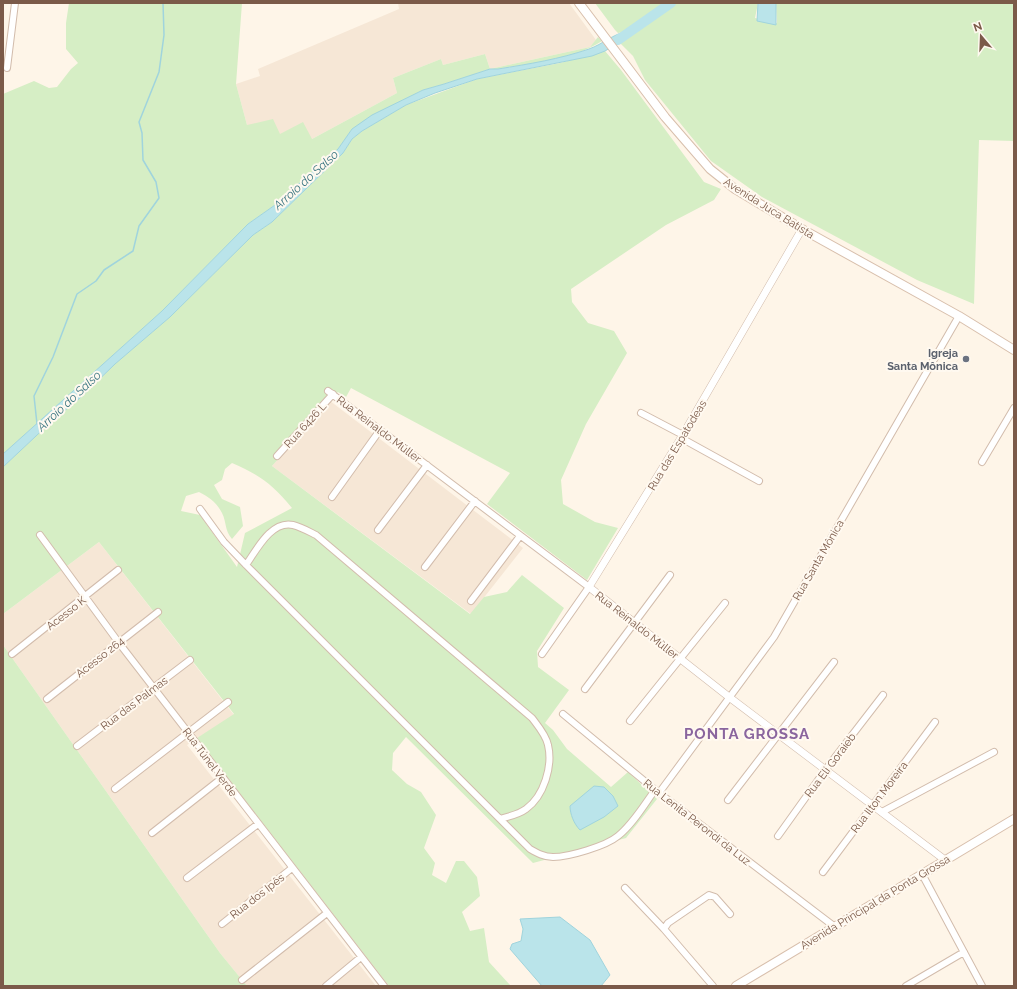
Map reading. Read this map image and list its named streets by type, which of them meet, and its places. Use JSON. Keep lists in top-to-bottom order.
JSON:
{
  "streets": {
    "main road": ["Avenida Juca Batista", "Avenida Principal da Ponta Grossa"],
    "street": [
      "Rua 6426 L",
      "Rua Reinaldo Müller",
      "Rua das Espatodeas",
      "Rua Santa Mônica",
      "Acesso K",
      "Acesso 264",
      "Rua das Palmas",
      "Rua Túnel Verde",
      "Rua Eli Goraieb",
      "Rua Ilton Moreira",
      "Rua Lenita Perondi da Luz",
      "Rua dos Ipês"
    ]
  },
  "crossings": [
    ["Avenida Juca Batista", "Rua das Espatodeas"],
    ["Avenida Juca Batista", "Rua Santa Mônica"],
    ["Rua 6426 L", "Rua Reinaldo Müller"],
    ["Rua Reinaldo Müller", "Rua das Espatodeas"],
    ["Rua Reinaldo Müller", "Rua Santa Mônica"],
    ["Rua Reinaldo Müller", "Rua Eli Goraieb"],
    ["Rua Reinaldo Müller", "Rua Ilton Moreira"],
    ["Rua Reinaldo Müller", "Avenida Principal da Ponta Grossa"],
    ["Rua Santa Mônica", "Rua Lenita Perondi da Luz"],
    ["Acesso K", "Rua Túnel Verde"],
    ["Acesso 264", "Rua Túnel Verde"],
    ["Rua das Palmas", "Rua Túnel Verde"],
    ["Rua Túnel Verde", "Rua dos Ipês"],
    ["Rua Lenita Perondi da Luz", "Avenida Principal da Ponta Grossa"]
  ],
  "districts": ["PONTA GROSSA"],
  "water": ["Arroio do Salso"],
  "places": ["Igreja Santa Mônica"],
  "north": "top"
}
